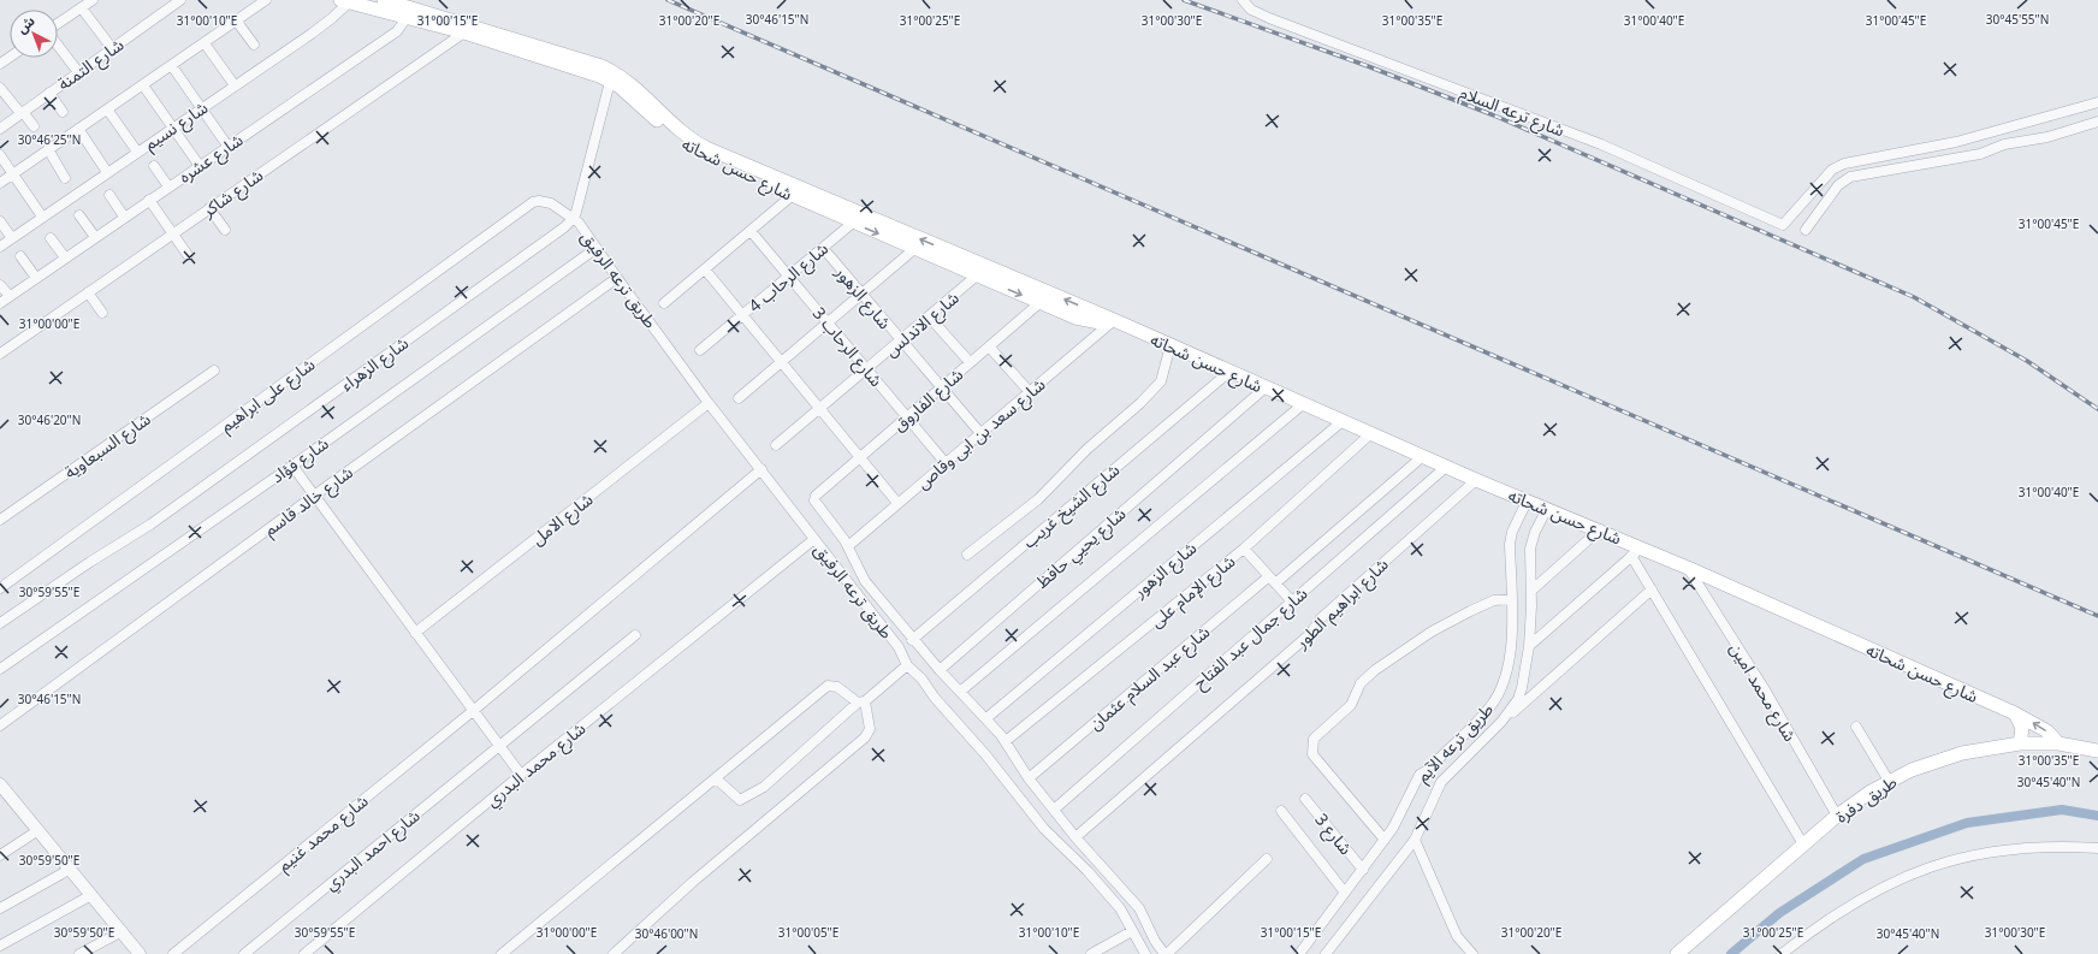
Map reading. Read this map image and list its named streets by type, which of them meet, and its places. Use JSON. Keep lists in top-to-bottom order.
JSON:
{
  "streets": {
    "main road": ["شارع حسن شحاته", "طريق دفرة"],
    "street": [
      "شارع التمنة",
      "شارع ترعه السلام",
      "شارع نسيم",
      "شارع عشره",
      "شارع شاكر",
      "شارع الرحاب 4",
      "طريق ترعه الرفيق",
      "شارع الزهور",
      "شارع الاندلس",
      "شارع الرحاب 3",
      "شارع الزهراء",
      "شارع على ابراهيم",
      "شارع الفاروق",
      "شارع سعد بن ابى وقاص",
      "شارع السبعاوية",
      "شارع فؤاد",
      "شارع خالد قاسم",
      "شارع الشيخ غريب",
      "شارع الامل",
      "شارع يحيي حافظ",
      "شارع الإمام على",
      "شارع ابراهيم الطور",
      "شارع جمال عبد الفتاح",
      "شارع عبد السلام عثمان",
      "شارع محمد امين",
      "طريق ترعه الآيم",
      "شارع محمد البدري",
      "شارع محمد غنيم",
      "شارع 3",
      "شارع احمد البدري"
    ]
  },
  "crossings": [
    ["شارع نسيم", "شارع حسن شحاته"],
    ["شارع عشره", "شارع حسن شحاته"],
    ["شارع حسن شحاته", "شارع شاكر"],
    ["شارع حسن شحاته", "شارع الرحاب 4"],
    ["شارع حسن شحاته", "شارع الزهور"],
    ["شارع حسن شحاته", "شارع الاندلس"],
    ["شارع حسن شحاته", "شارع الفاروق"],
    ["شارع حسن شحاته", "شارع سعد بن ابى وقاص"],
    ["شارع حسن شحاته", "شارع الشيخ غريب"],
    ["شارع حسن شحاته", "شارع يحيي حافظ"],
    ["شارع حسن شحاته", "شارع الإمام على"],
    ["شارع حسن شحاته", "شارع ابراهيم الطور"],
    ["شارع حسن شحاته", "شارع جمال عبد الفتاح"],
    ["شارع حسن شحاته", "شارع عبد السلام عثمان"],
    ["شارع حسن شحاته", "شارع محمد امين"],
    ["شارع حسن شحاته", "طريق ترعه الآيم"],
    ["شارع حسن شحاته", "طريق دفرة"],
    ["شارع الرحاب 4", "شارع الزهور"],
    ["شارع الرحاب 4", "شارع الرحاب 3"],
    ["طريق ترعه الرفيق", "شارع الزهور"],
    ["طريق ترعه الرفيق", "شارع الزهراء"],
    ["طريق ترعه الرفيق", "شارع على ابراهيم"],
    ["طريق ترعه الرفيق", "شارع الفاروق"],
    ["طريق ترعه الرفيق", "شارع سعد بن ابى وقاص"],
    ["طريق ترعه الرفيق", "شارع فؤاد"],
    ["طريق ترعه الرفيق", "شارع خالد قاسم"],
    ["طريق ترعه الرفيق", "شارع الشيخ غريب"],
    ["طريق ترعه الرفيق", "شارع الامل"],
    ["طريق ترعه الرفيق", "شارع يحيي حافظ"],
    ["طريق ترعه الرفيق", "شارع الإمام على"],
    ["طريق ترعه الرفيق", "شارع ابراهيم الطور"],
    ["طريق ترعه الرفيق", "شارع جمال عبد الفتاح"],
    ["طريق ترعه الرفيق", "شارع عبد السلام عثمان"],
    ["طريق ترعه الرفيق", "شارع محمد البدري"],
    ["طريق ترعه الرفيق", "شارع محمد غنيم"],
    ["شارع الزهور", "شارع الاندلس"],
    ["شارع الزهور", "شارع الفاروق"],
    ["شارع الزهور", "شارع سعد بن ابى وقاص"],
    ["شارع الاندلس", "شارع الرحاب 3"],
    ["شارع الرحاب 3", "شارع الفاروق"],
    ["شارع الرحاب 3", "شارع سعد بن ابى وقاص"],
    ["شارع الزهراء", "شارع على ابراهيم"],
    ["شارع محمد امين", "طريق دفرة"],
    ["طريق ترعه الآيم", "شارع 3"]
  ],
  "north": "top left",
  "coordinates": [
    "30°46'15\"N",
    "30°45'55\"N",
    "31°00'10\"E",
    "31°00'15\"E",
    "31°00'20\"E",
    "31°00'25\"E",
    "31°00'30\"E",
    "31°00'40\"E",
    "31°00'45\"E",
    "31°00'35\"E",
    "30°46'25\"N",
    "31°00'00\"E",
    "30°46'20\"N",
    "30°59'55\"E",
    "30°45'40\"N",
    "30°59'50\"E",
    "31°00'05\"E",
    "30°46'00\"N"
  ]
}
